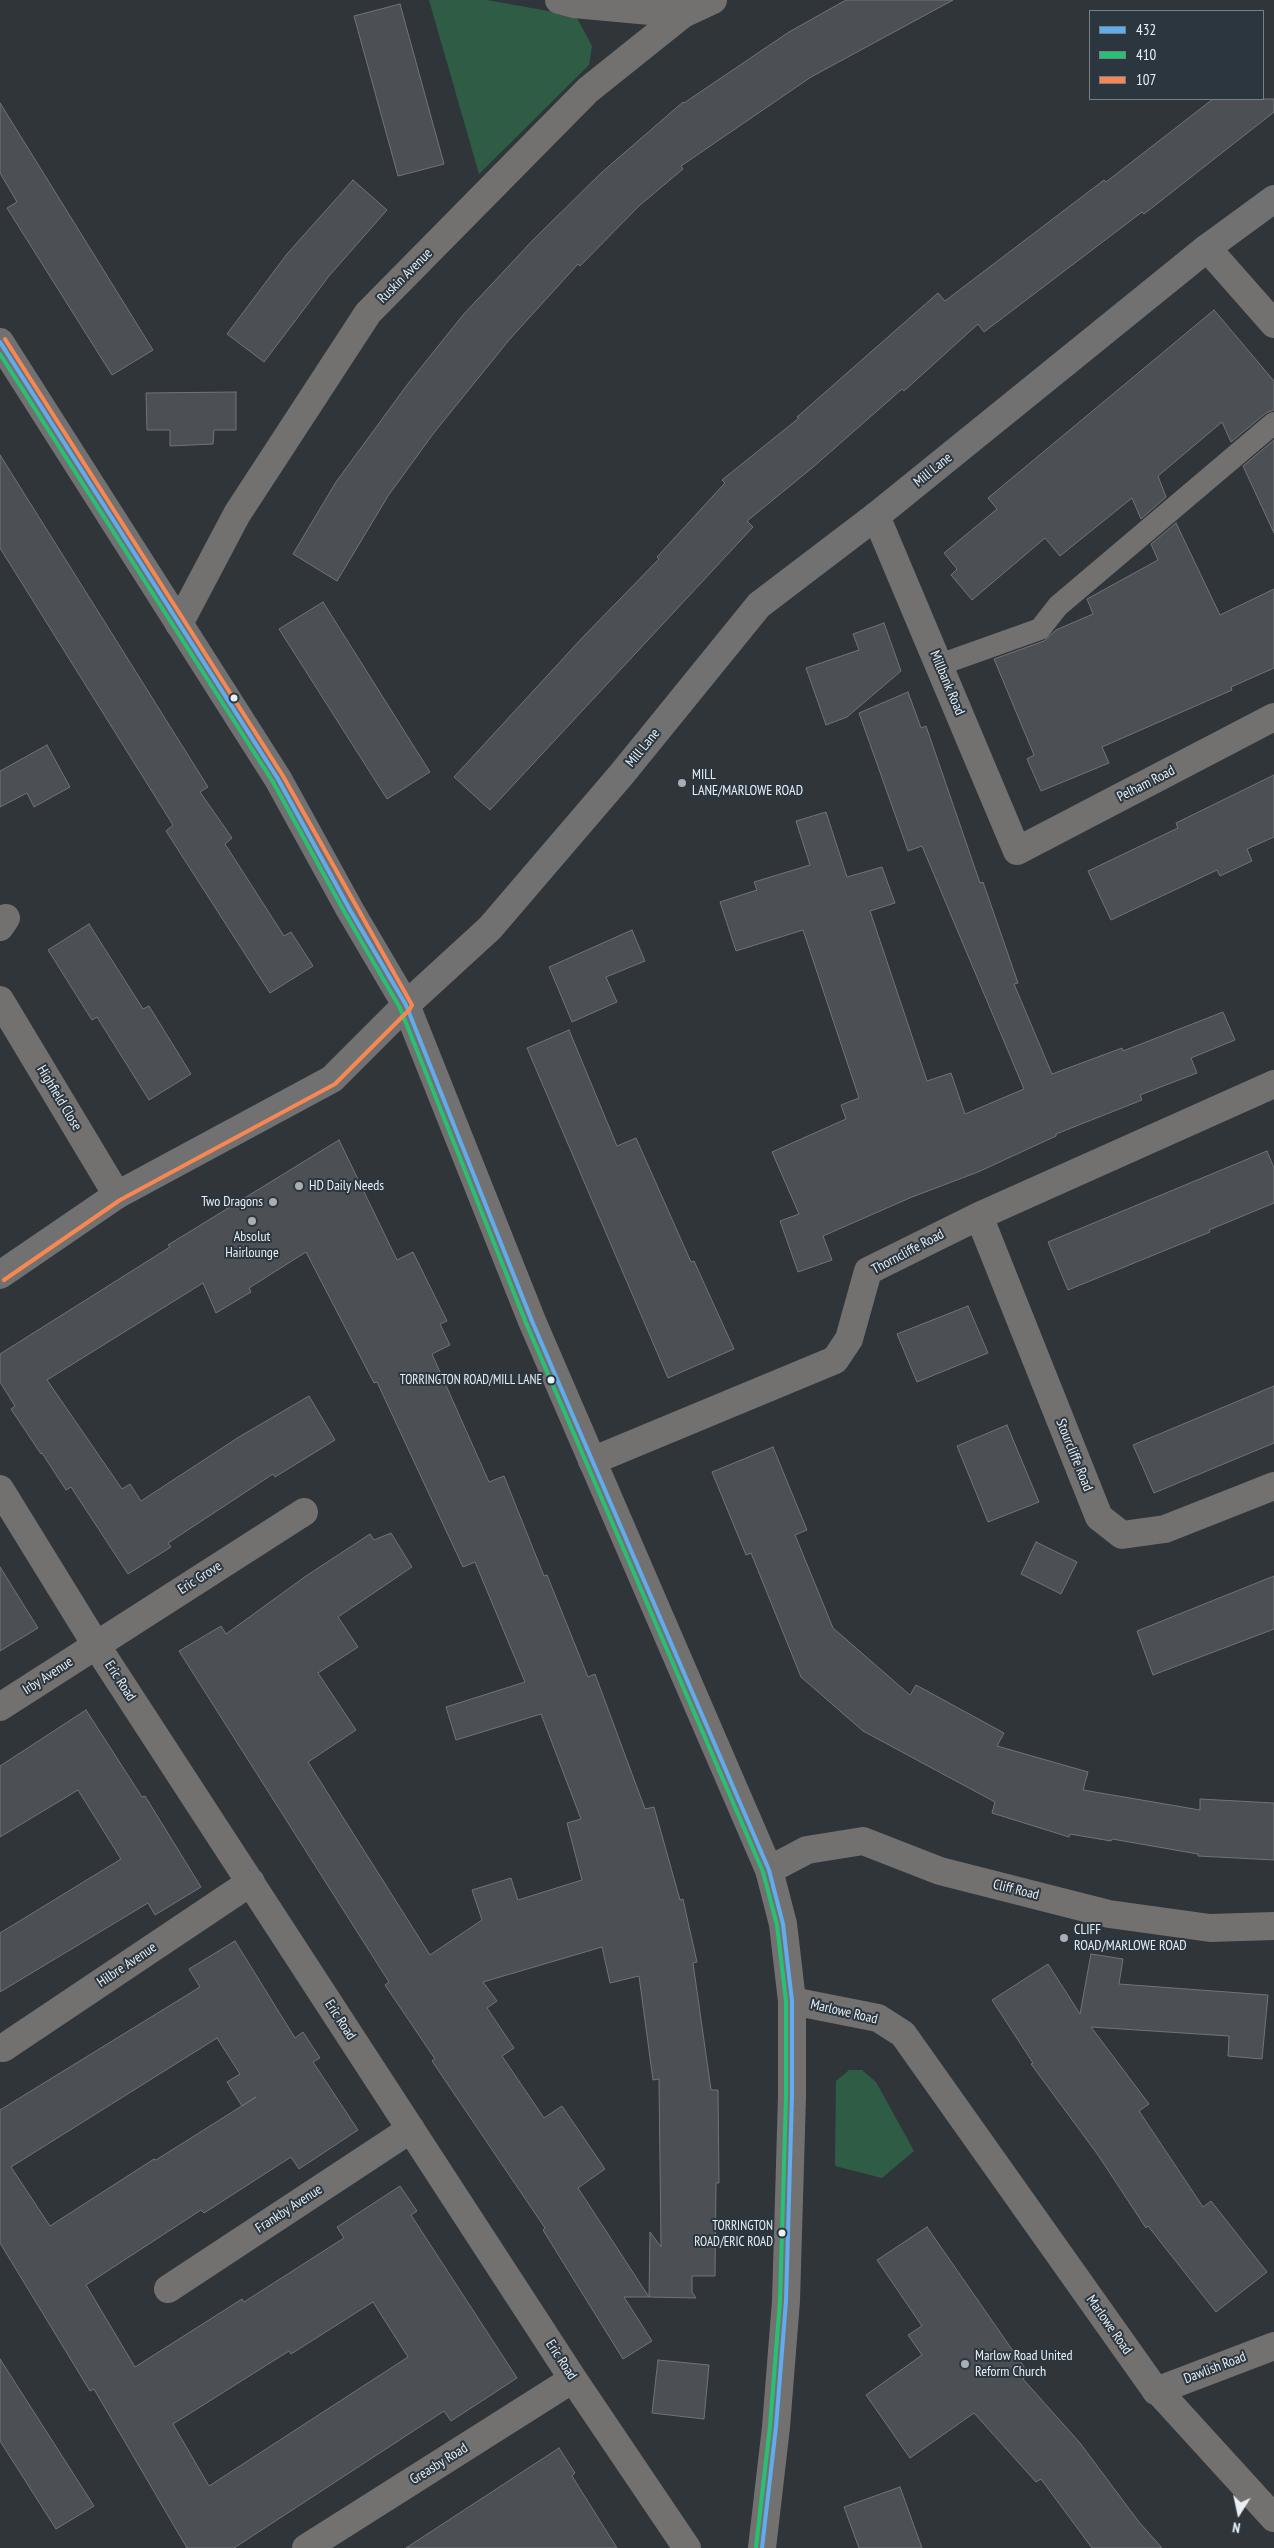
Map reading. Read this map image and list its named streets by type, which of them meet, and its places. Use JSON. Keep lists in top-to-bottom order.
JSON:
{
  "streets": {
    "main road": ["Mill Lane"],
    "street": [
      "Ruskin Avenue",
      "Millbank Road",
      "Pelham Road",
      "Highfield Close",
      "Thorncliffe Road",
      "Stourcliffe Road",
      "Eric Grove",
      "Irby Avenue",
      "Eric Road",
      "Cliff Road",
      "Hilbre Avenue",
      "Marlowe Road",
      "Frankby Avenue",
      "Dawlish Road",
      "Greasby Road"
    ]
  },
  "crossings": [
    ["Mill Lane", "Millbank Road"],
    ["Mill Lane", "Highfield Close"],
    ["Mill Lane", "Marlowe Road"],
    ["Millbank Road", "Pelham Road"],
    ["Thorncliffe Road", "Stourcliffe Road"],
    ["Thorncliffe Road", "Marlowe Road"],
    ["Eric Grove", "Irby Avenue"],
    ["Eric Grove", "Eric Road"],
    ["Irby Avenue", "Eric Road"],
    ["Eric Road", "Hilbre Avenue"],
    ["Eric Road", "Frankby Avenue"],
    ["Eric Road", "Greasby Road"],
    ["Cliff Road", "Marlowe Road"],
    ["Marlowe Road", "Dawlish Road"]
  ],
  "places": [
    "MILL LANE/MARLOWE ROAD",
    "HD Daily Needs",
    "Two Dragons",
    "Absolut Hairlounge",
    "TORRINGTON ROAD/MILL LANE",
    "CLIFF ROAD/MARLOWE ROAD",
    "TORRINGTON ROAD/ERIC ROAD",
    "Marlow Road United Reform Church"
  ],
  "lines": ["transit line 107", "transit line 432", "transit line 410"],
  "legend": ["432", "410", "107"],
  "north": "bottom"
}
